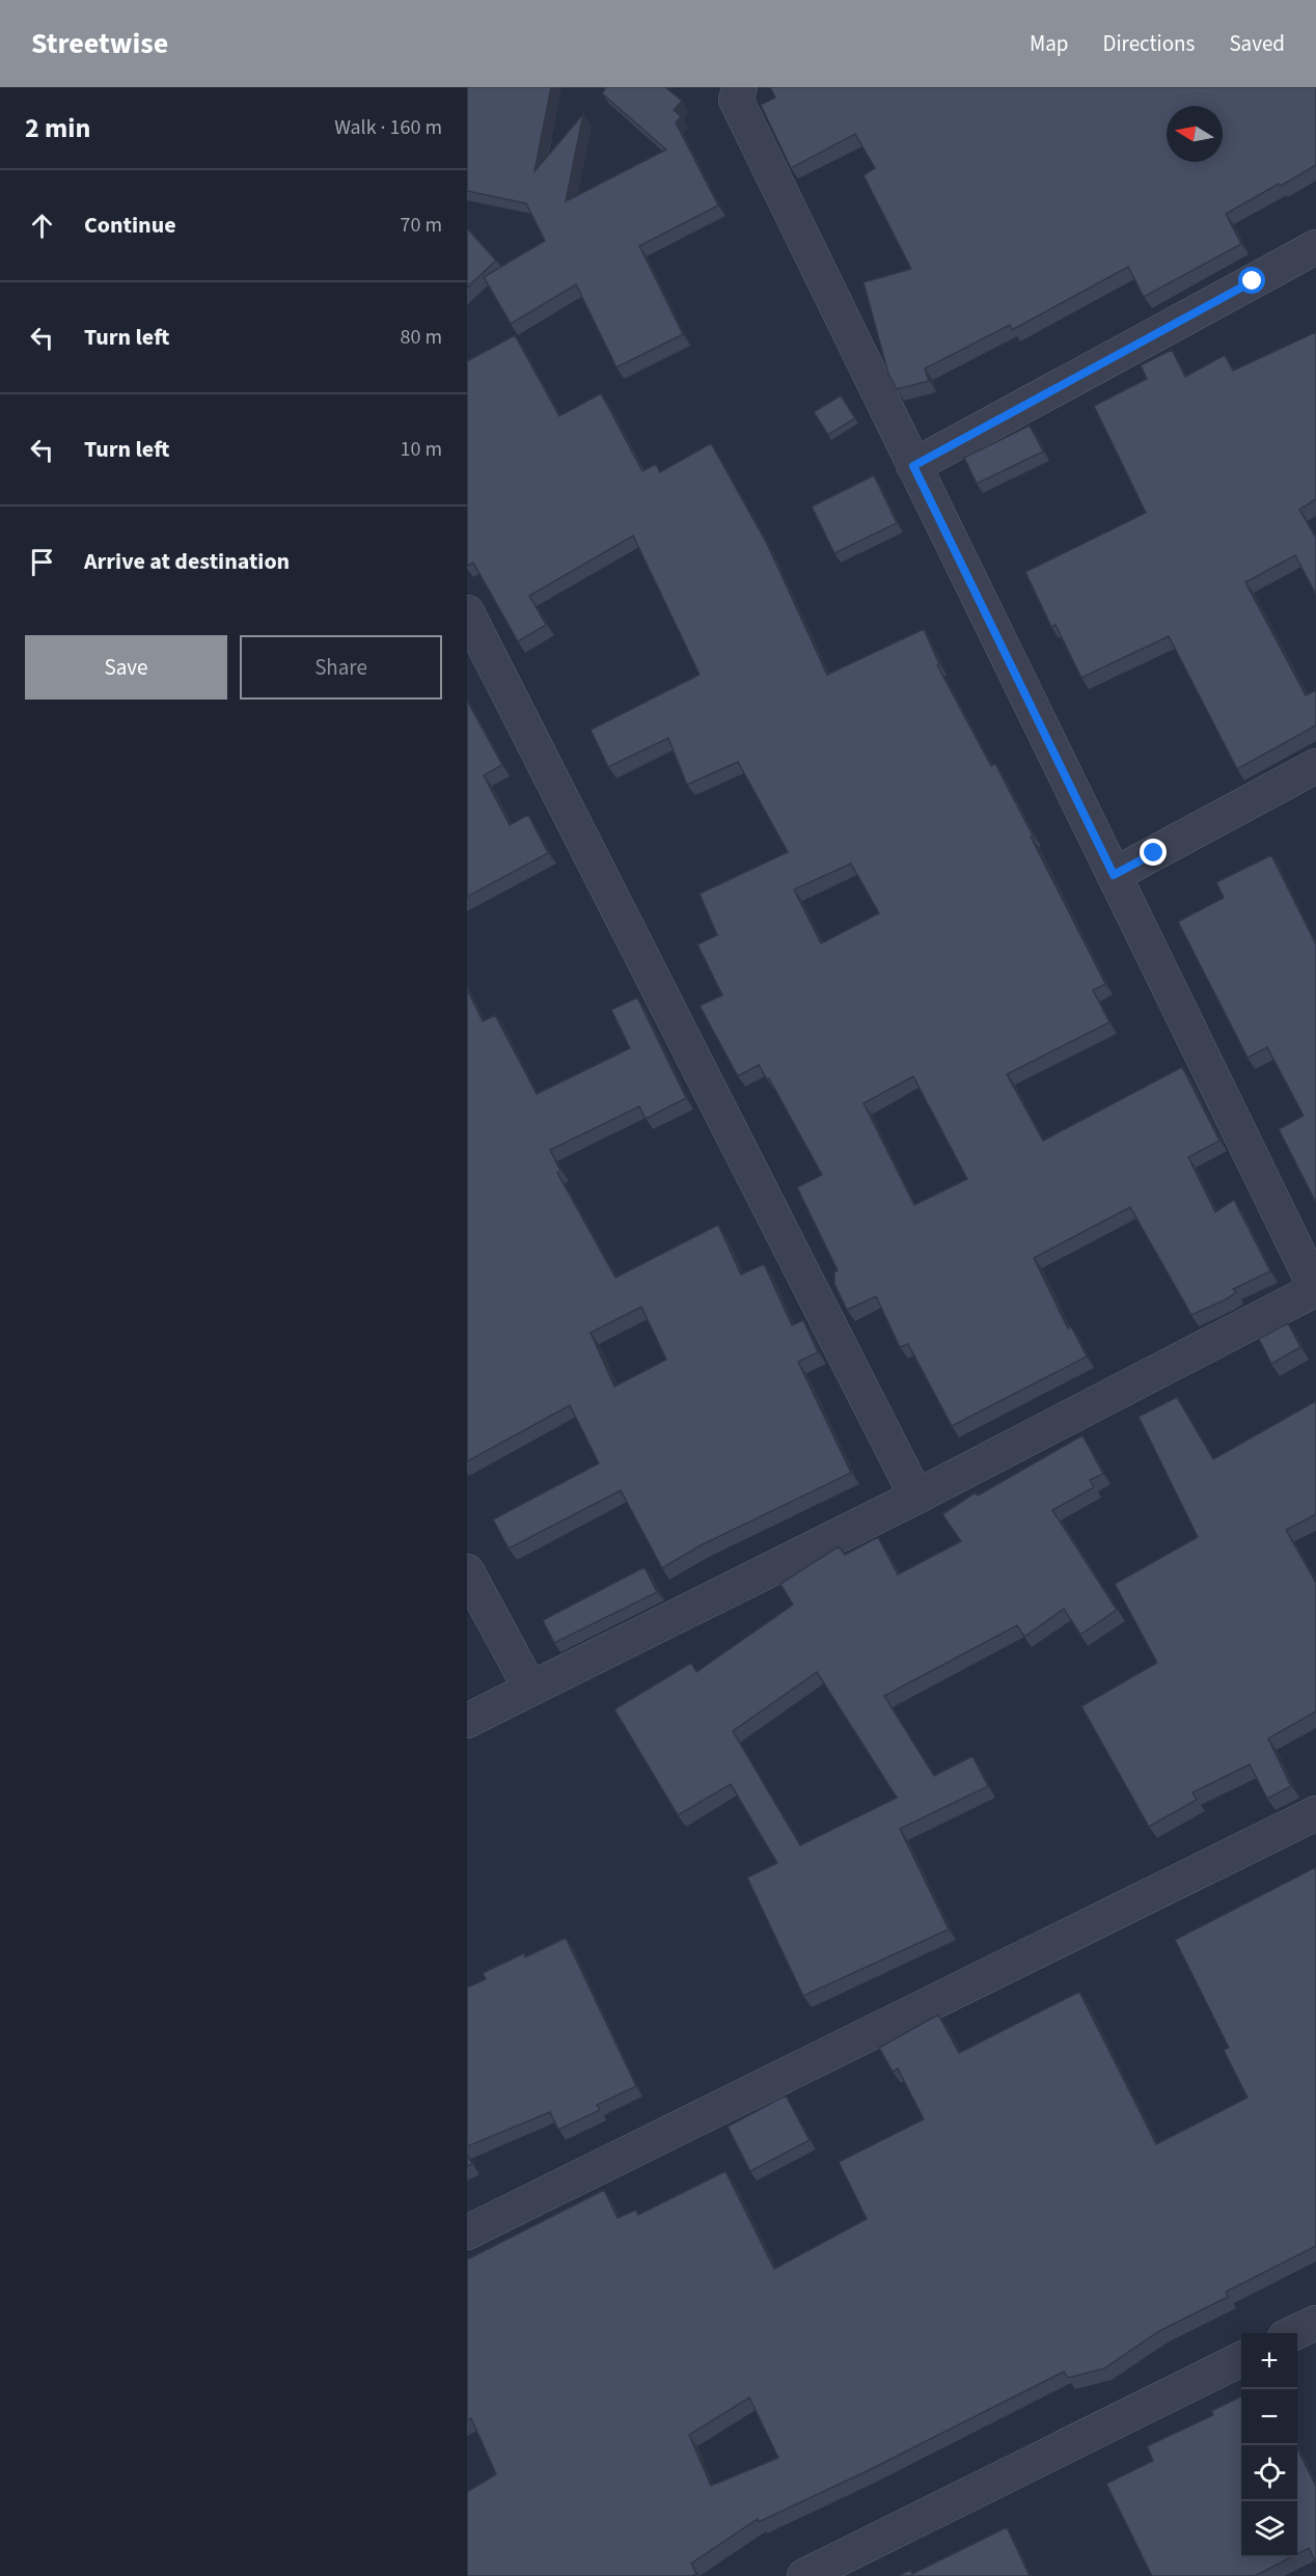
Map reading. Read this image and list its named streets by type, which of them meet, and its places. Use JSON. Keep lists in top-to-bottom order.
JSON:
{
  "north": "left",
  "page": {
    "header": "Streetwise",
    "nav": ["Map", "Directions", "Saved"],
    "heading": ["2 min", "Walk · 160 m"],
    "list": [
      ["Continue", "70 m"],
      ["Turn left", "80 m"],
      ["Turn left", "10 m"],
      "Arrive at destination"
    ],
    "buttons": ["Save", "Share"],
    "map_buttons": ["+", "−"]
  }
}
